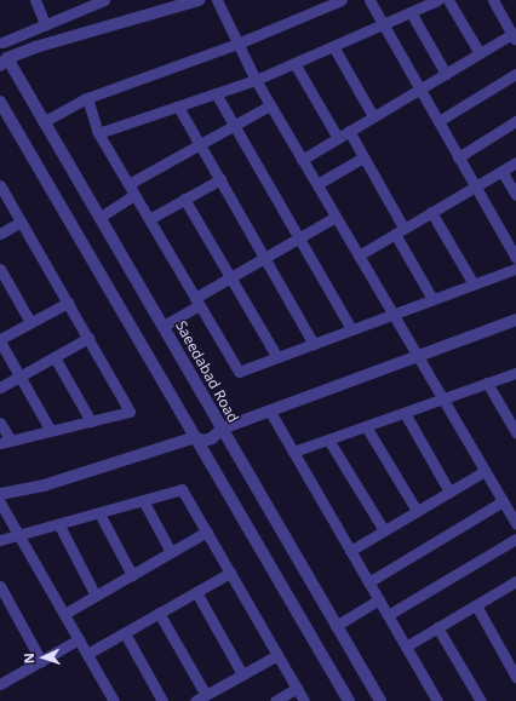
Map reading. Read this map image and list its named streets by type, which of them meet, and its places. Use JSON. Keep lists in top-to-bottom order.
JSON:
{
  "streets": {
    "street": ["Saeedabad Road"]
  },
  "north": "left"
}
